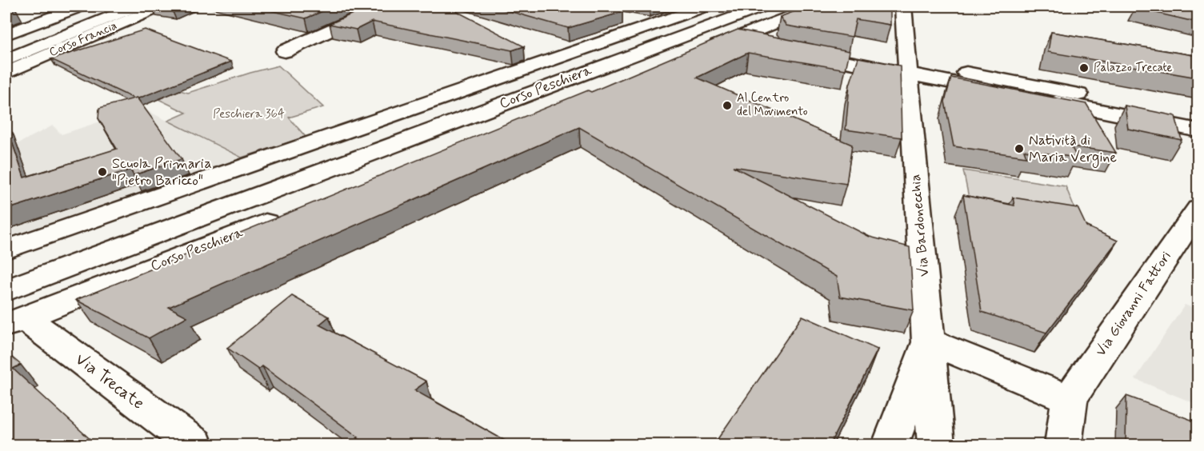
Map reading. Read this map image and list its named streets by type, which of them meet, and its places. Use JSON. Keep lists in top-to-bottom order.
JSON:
{
  "streets": {
    "street": [
      "Corso Francia",
      "Corso Peschiera",
      "Via Bardonecchia",
      "Via Giovanni Fattori",
      "Via Trecate"
    ]
  },
  "crossings": [
    ["Corso Peschiera", "Via Trecate"]
  ],
  "parks": ["Peschiera 364"],
  "places": [
    "Palazzo Trecate",
    "Al Centro del Movimento",
    "Natività di Maria Vergine",
    "Scuola Primaria \"Pietro Baricco\""
  ]
}
